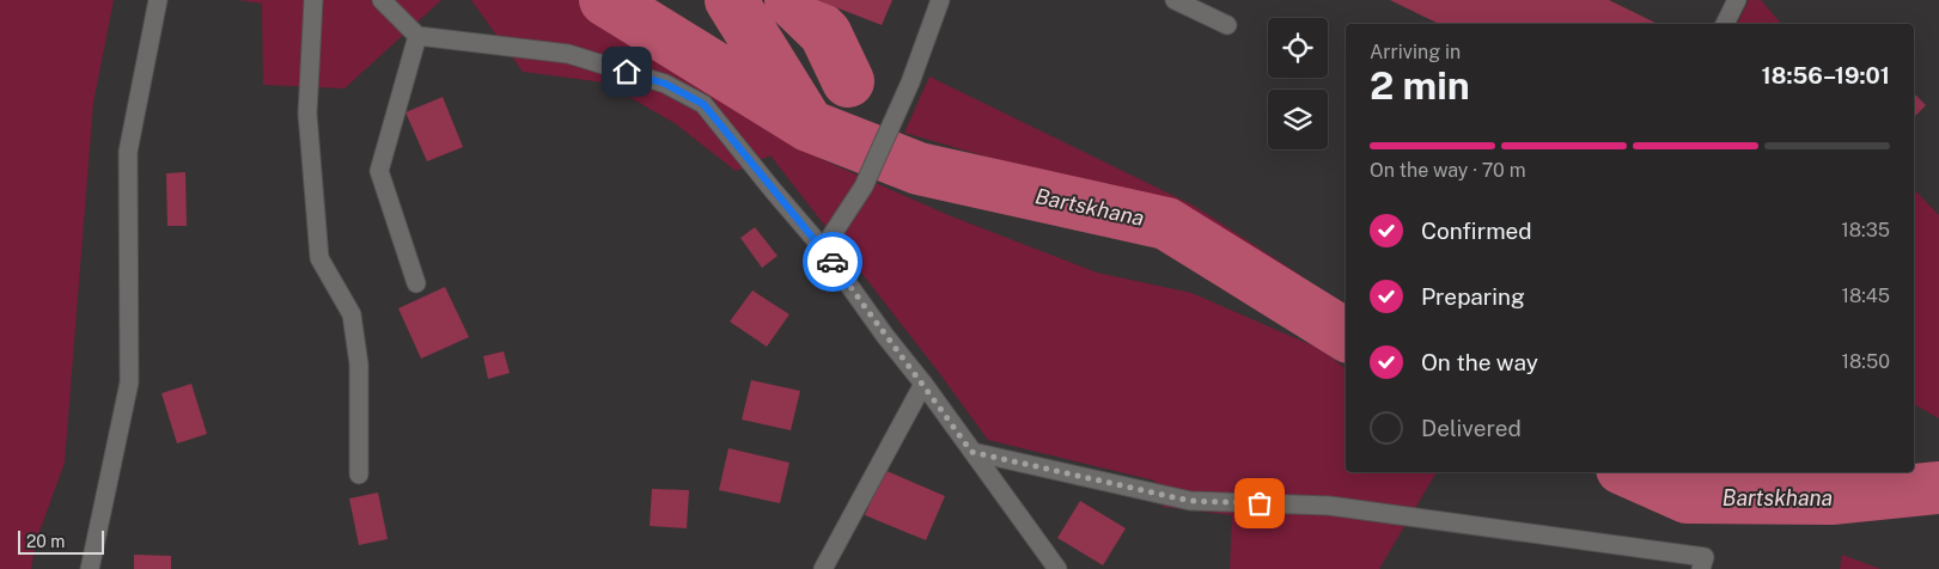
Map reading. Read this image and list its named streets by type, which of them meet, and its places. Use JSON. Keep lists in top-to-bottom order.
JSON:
{
  "water": ["Bartskhana"],
  "scale_bar": "20 m",
  "page": {
    "heading": ["2 min", "Arriving in", "18:56–19:01"],
    "bar": "On the way · 70 m",
    "list": [
      ["Confirmed", "18:35"],
      ["Preparing", "18:45"],
      ["On the way", "18:50"],
      "Delivered"
    ],
    "scale": "20 m"
  }
}
